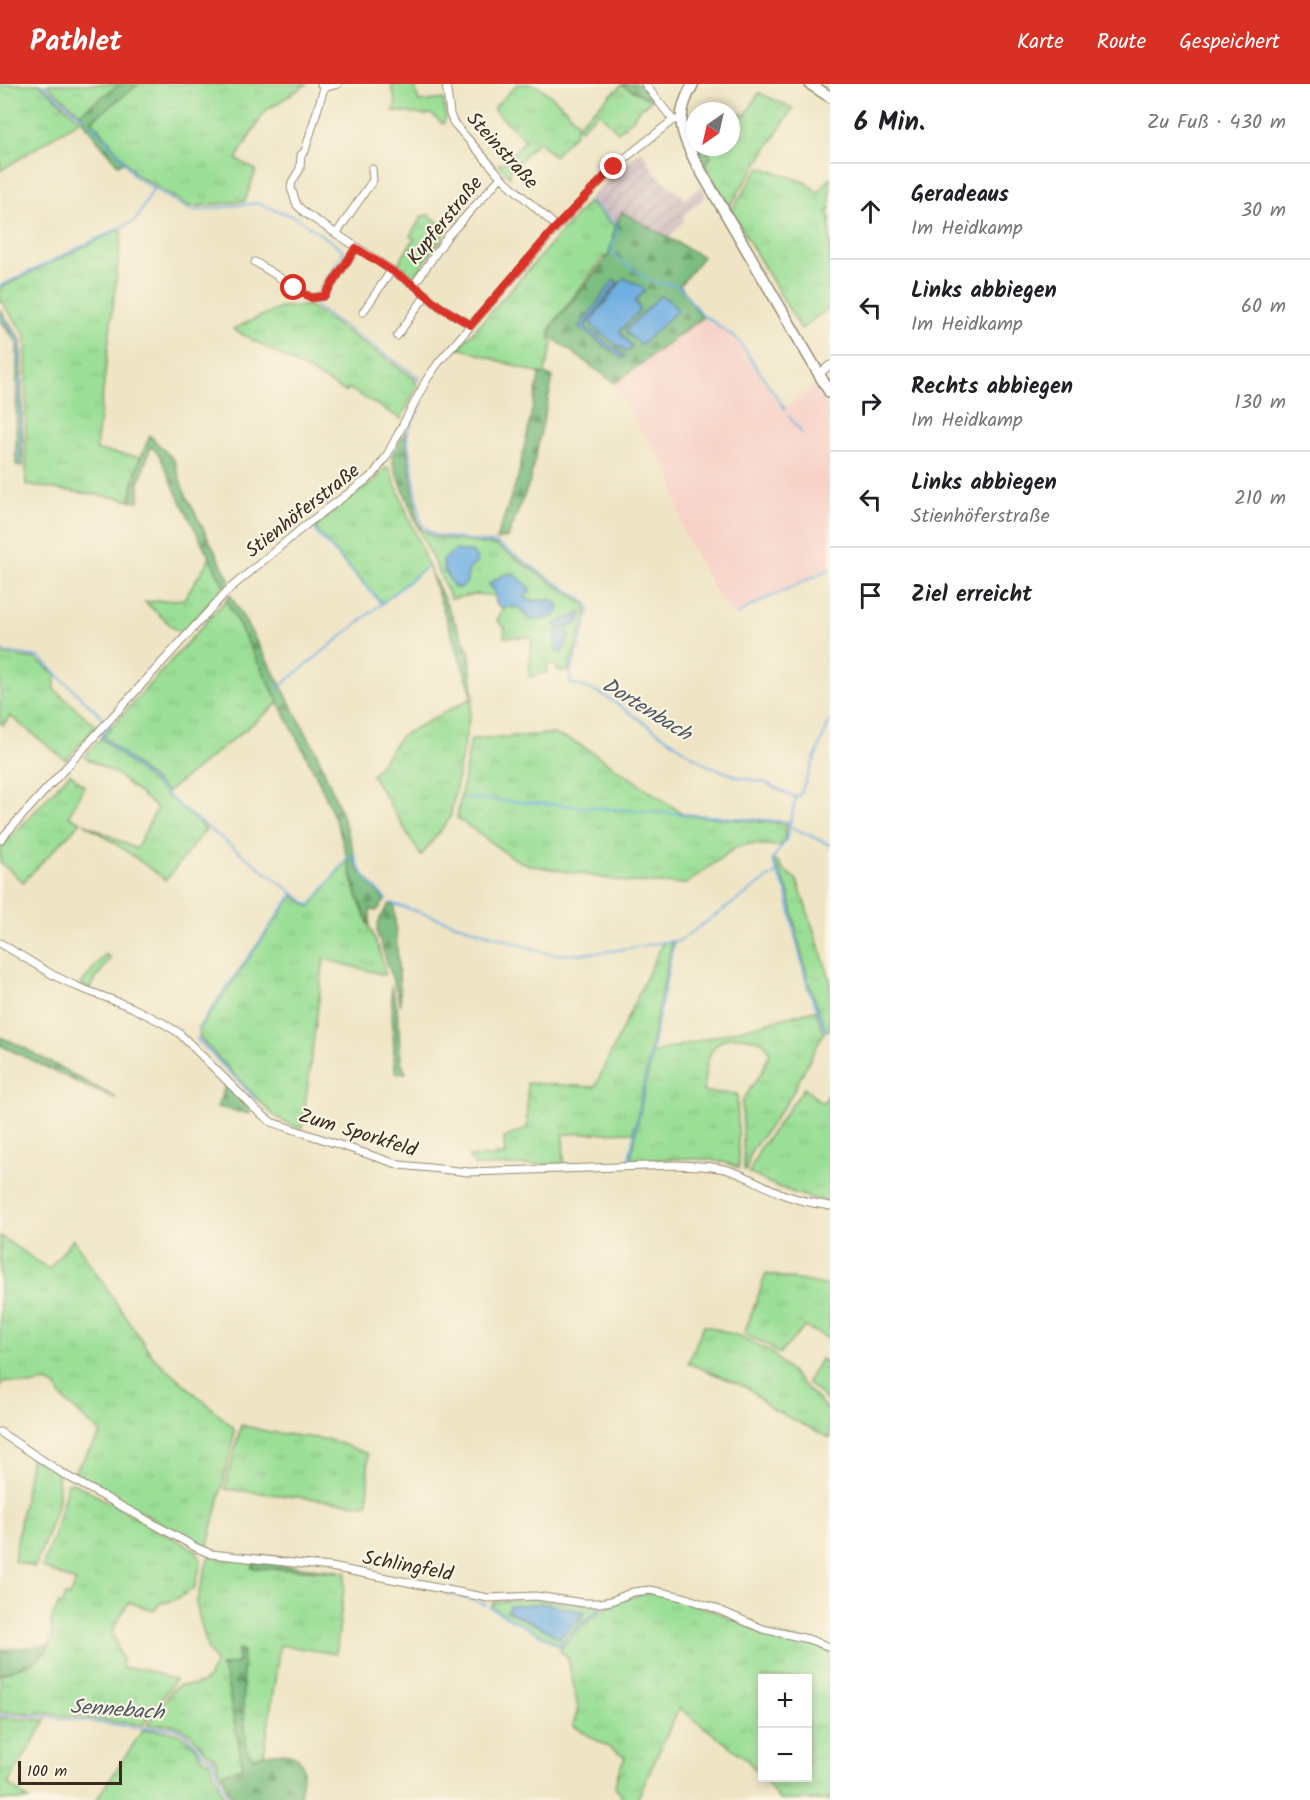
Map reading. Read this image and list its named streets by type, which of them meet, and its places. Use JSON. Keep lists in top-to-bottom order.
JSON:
{
  "streets": {
    "street": [
      "Steinstraße",
      "Kupferstraße",
      "Stienhöferstraße",
      "Zum Sporkfeld",
      "Schlingfeld"
    ]
  },
  "crossings": [
    ["Steinstraße", "Kupferstraße"],
    ["Steinstraße", "Stienhöferstraße"]
  ],
  "water": ["Dortenbach", "Sennebach"],
  "scale_bar": "100 m",
  "north": "bottom left",
  "page": {
    "header": "Pathlet",
    "nav": ["Karte", "Route", "Gespeichert"],
    "heading": ["6 Min.", "Zu Fuß · 430 m"],
    "list": [
      ["Geradeaus", "Im Heidkamp", "30 m"],
      ["Links abbiegen", "Im Heidkamp", "60 m"],
      ["Rechts abbiegen", "Im Heidkamp", "130 m"],
      ["Links abbiegen", "Stienhöferstraße", "210 m"],
      "Ziel erreicht"
    ],
    "map_buttons": ["+", "−"],
    "scale": "100 m"
  }
}
